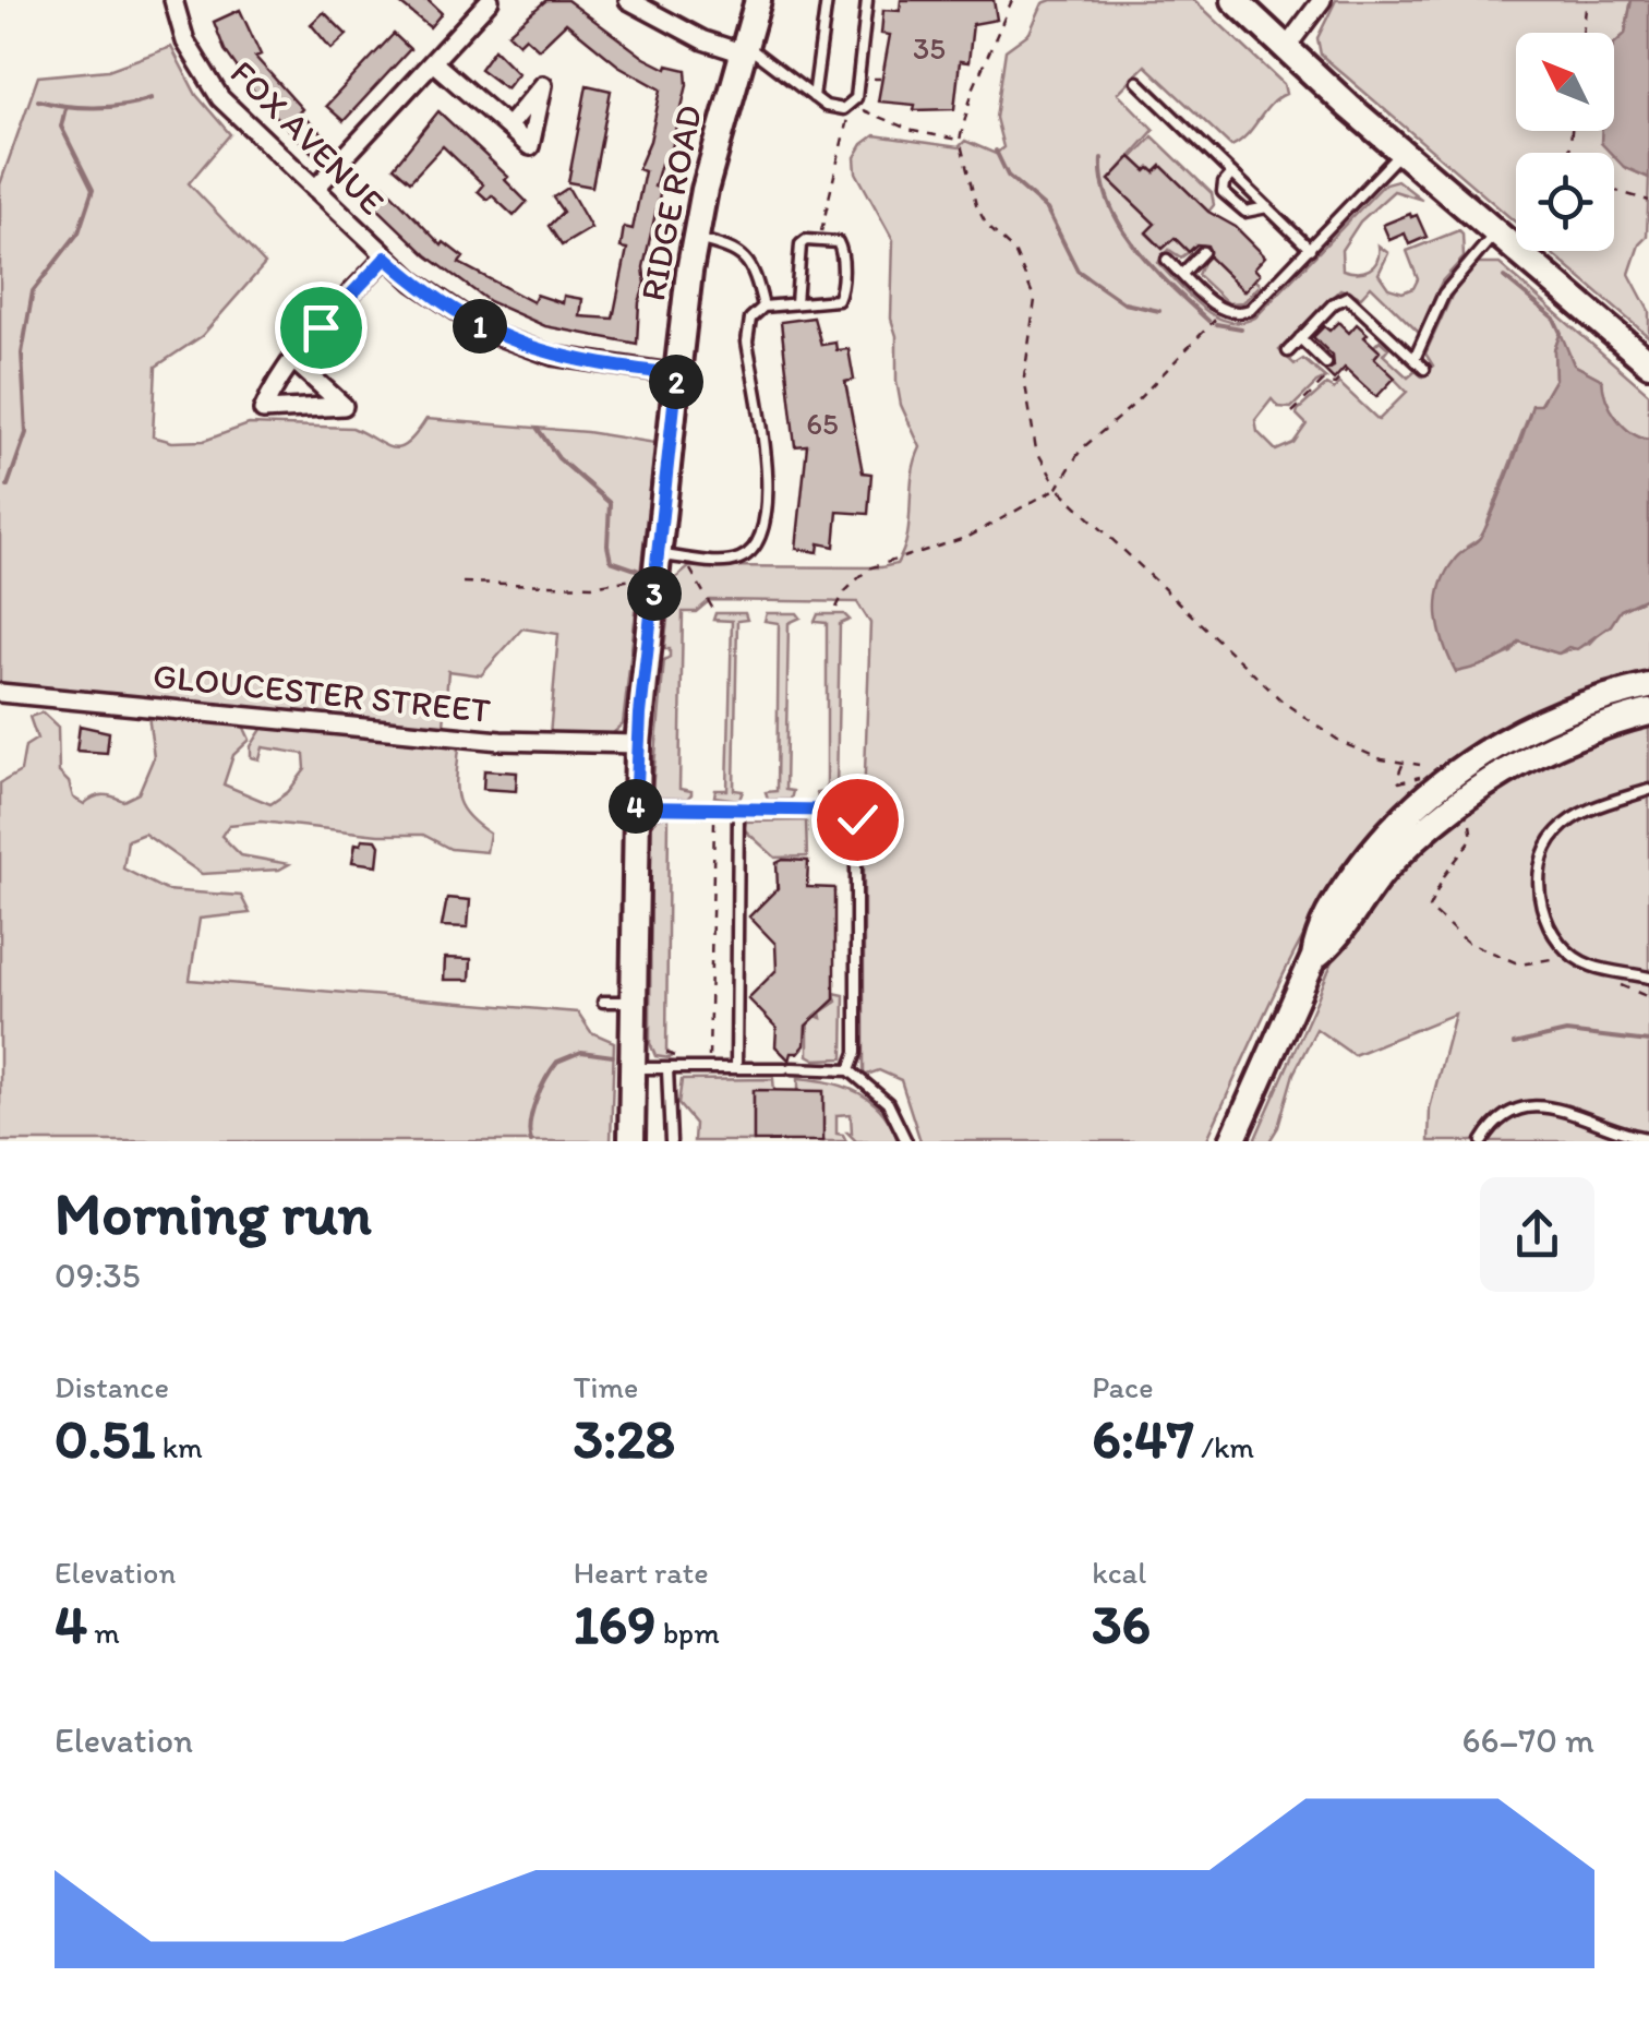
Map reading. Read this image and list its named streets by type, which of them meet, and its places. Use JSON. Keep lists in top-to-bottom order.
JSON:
{
  "streets": {
    "street": ["FOX AVENUE", "RIDGE ROAD", "GLOUCESTER STREET"]
  },
  "crossings": [
    ["FOX AVENUE", "RIDGE ROAD"],
    ["RIDGE ROAD", "GLOUCESTER STREET"]
  ],
  "house_numbers": ["35", "65"],
  "north": "top left",
  "page": {
    "pins": [
      "1",
      "2",
      "3",
      "4"
    ],
    "heading": ["Morning run", "09:35"],
    "stats": [
      ["Distance", "0.51 km"],
      ["Time", "3:28"],
      ["Pace", "6:47 /km"],
      ["Elevation", "4 m"],
      ["Heart rate", "169 bpm"],
      ["kcal", "36"]
    ],
    "chart": ["Elevation", "66–70 m"]
  }
}
